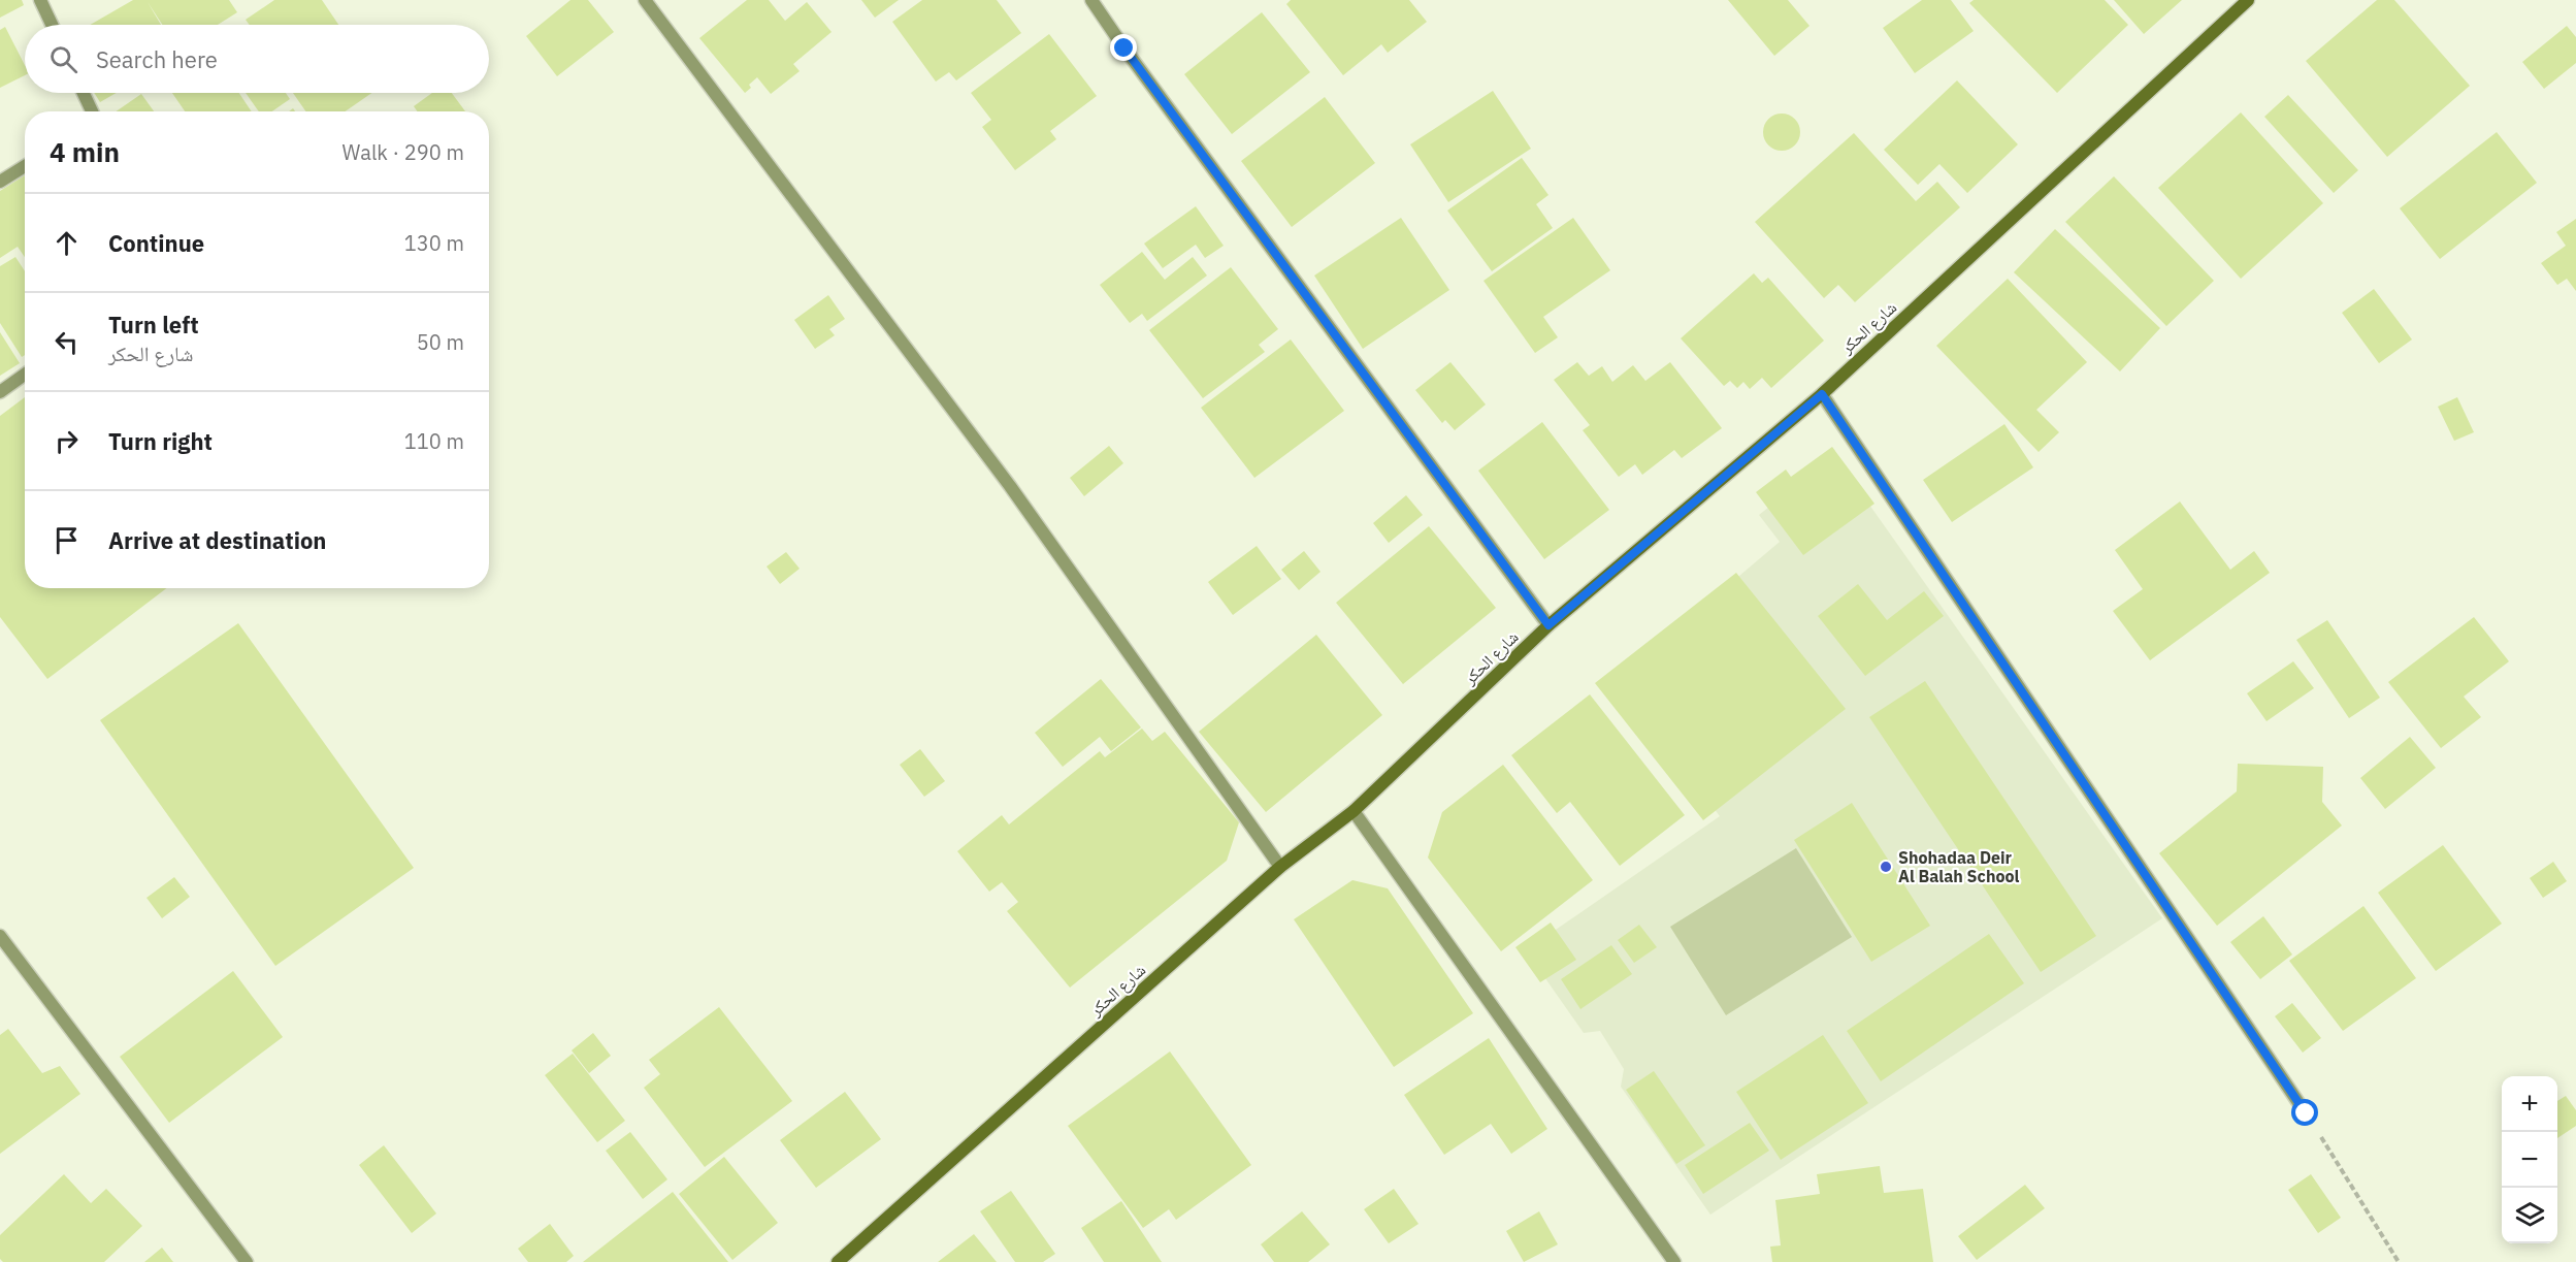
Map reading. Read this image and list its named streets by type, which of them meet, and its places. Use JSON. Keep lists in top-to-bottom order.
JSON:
{
  "streets": {
    "street": ["شارع الحكر"]
  },
  "places": ["Shohadaa Deir Al Balah School"],
  "page": {
    "search": "Search here",
    "heading": ["4 min", "Walk · 290 m"],
    "list": [
      ["Continue", "130 m"],
      ["Turn left", "شارع الحكر", "50 m"],
      ["Turn right", "110 m"],
      "Arrive at destination"
    ],
    "map_buttons": ["+", "−"]
  }
}
